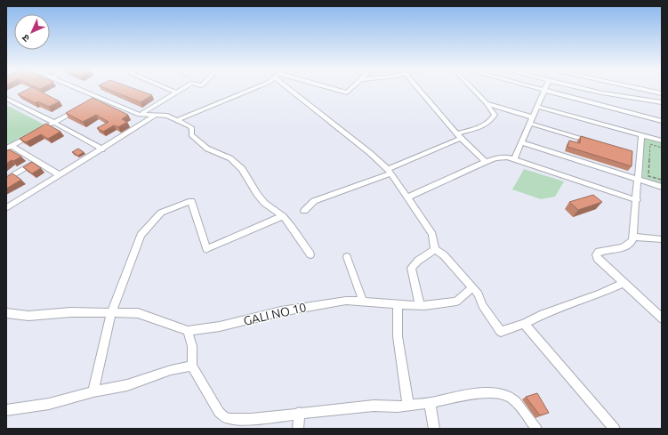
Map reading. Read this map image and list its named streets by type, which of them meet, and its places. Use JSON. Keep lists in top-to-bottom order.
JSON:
{
  "streets": {
    "street": ["GALI NO 10"]
  },
  "north": "bottom left"
}
